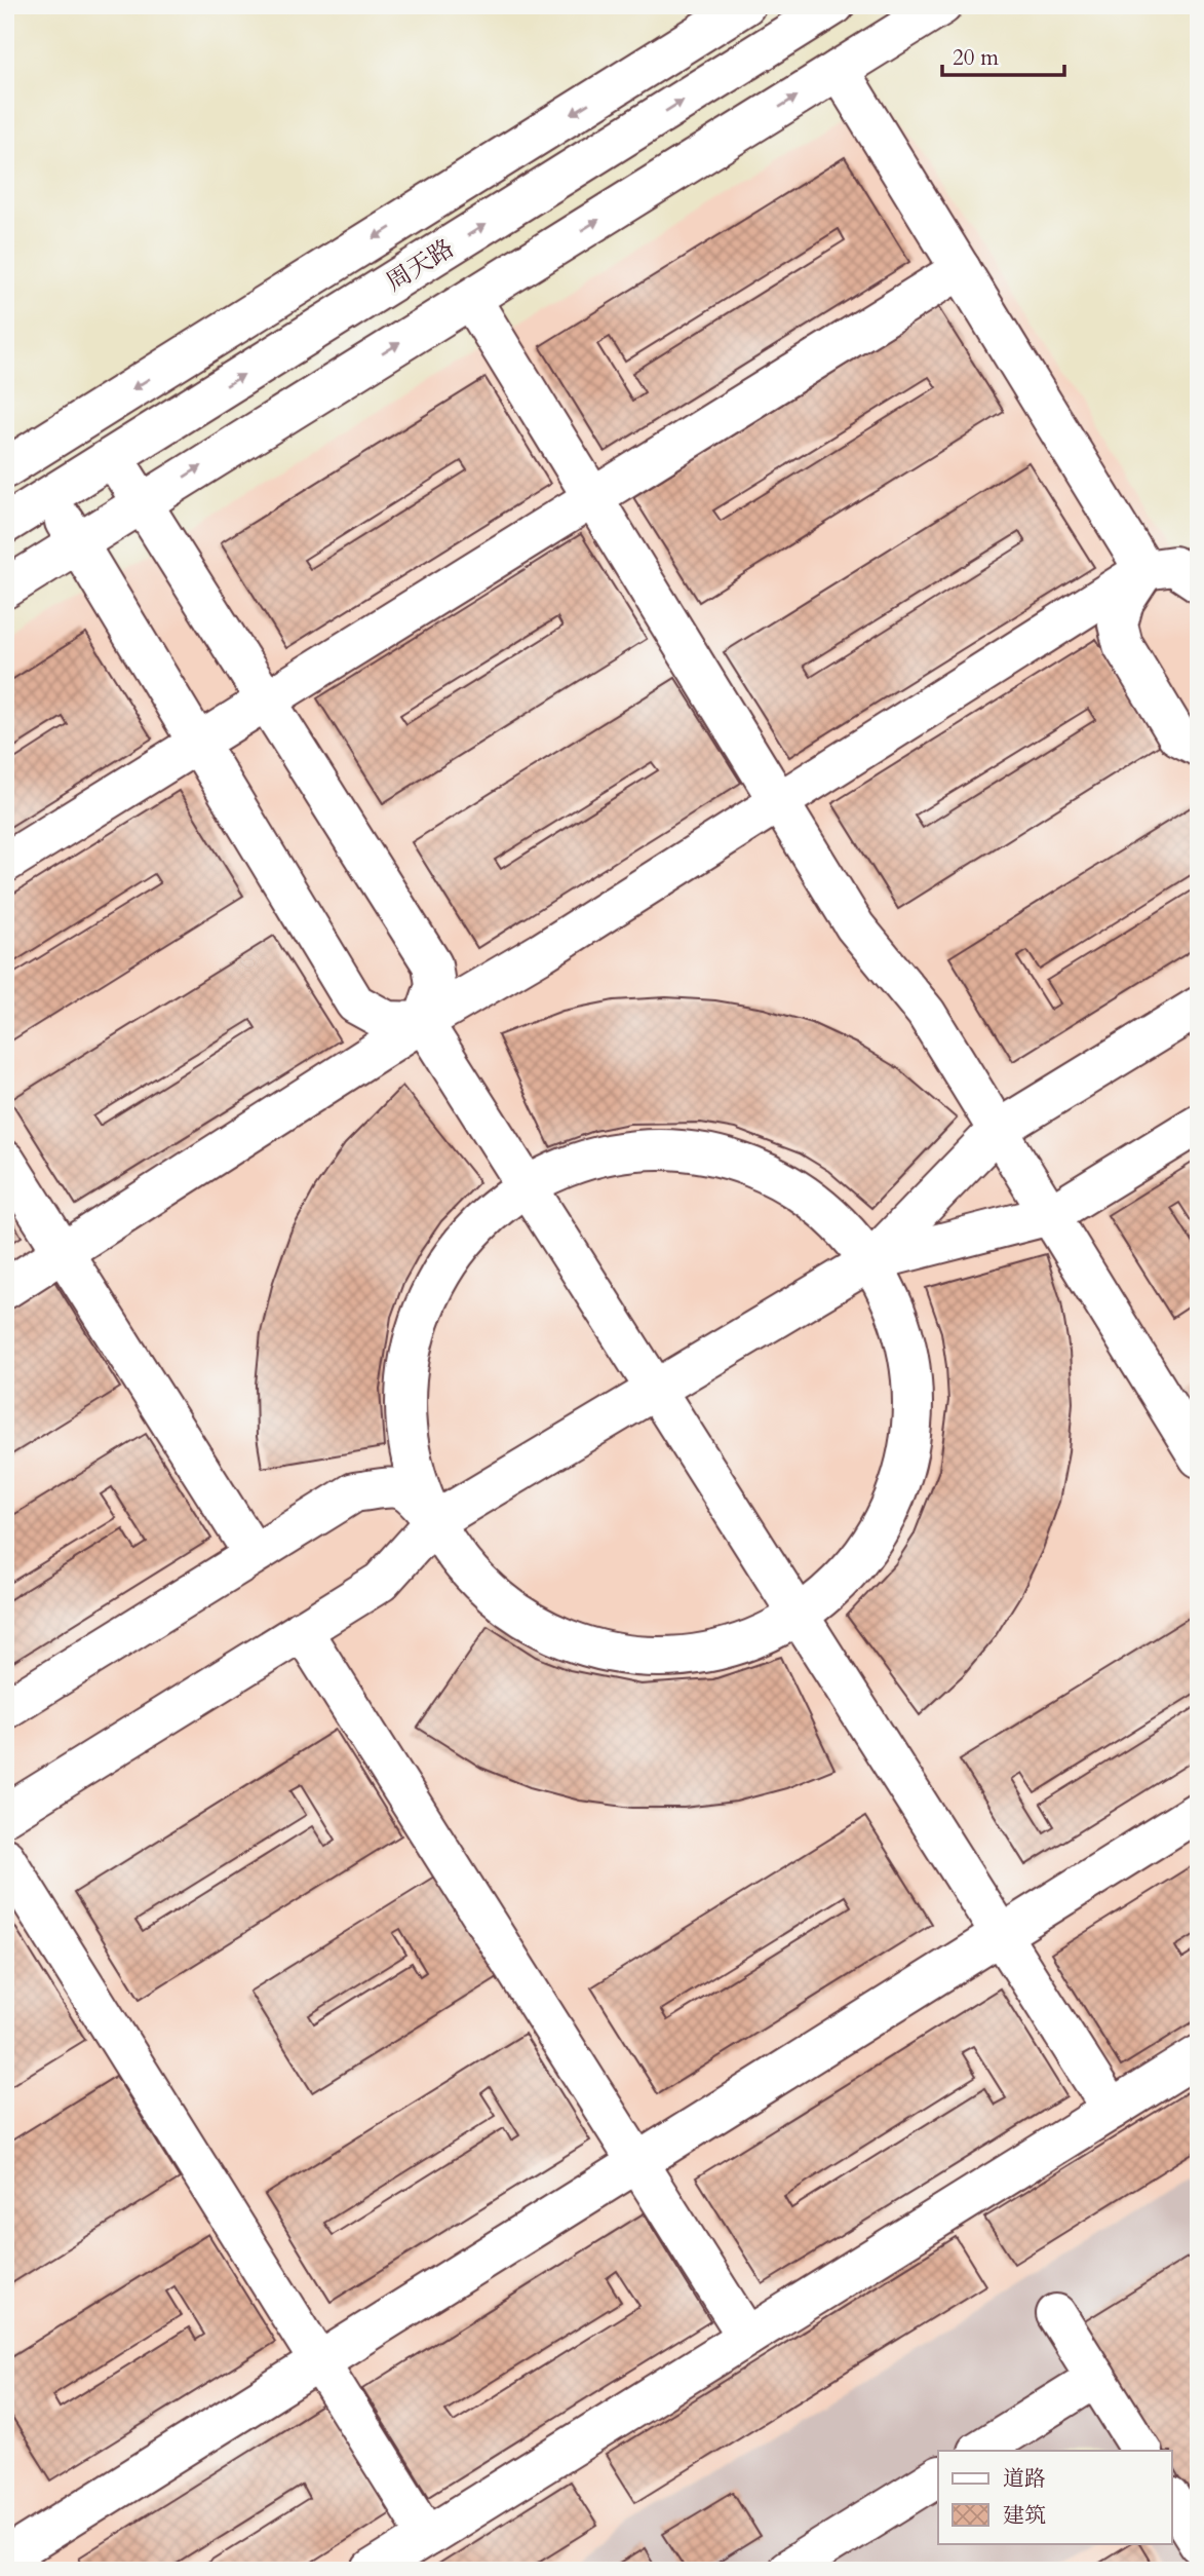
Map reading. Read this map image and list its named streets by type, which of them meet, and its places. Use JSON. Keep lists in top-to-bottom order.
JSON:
{
  "streets": {
    "street": ["周天路"]
  },
  "legend": ["道路", "建筑"],
  "scale_bar": "20 m"
}
